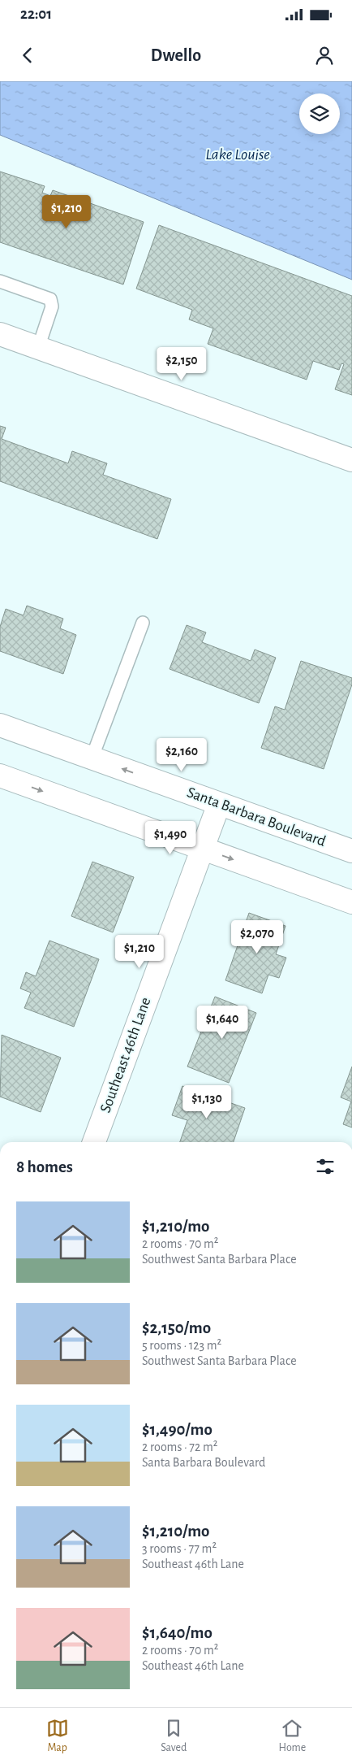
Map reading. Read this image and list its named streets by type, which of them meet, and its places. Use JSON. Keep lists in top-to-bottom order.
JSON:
{
  "streets": {
    "street": ["Santa Barbara Boulevard", "Southeast 46th Lane"]
  },
  "crossings": [
    ["Santa Barbara Boulevard", "Southeast 46th Lane"]
  ],
  "water": ["Lake Louise"],
  "page": {
    "status": "22:01",
    "header": "Dwello",
    "price": [
      "$1,210",
      "$2,150",
      "$2,160",
      "$1,490",
      "$2,070",
      "$1,210",
      "$1,640",
      "$1,130"
    ],
    "heading": "8 homes",
    "list": [
      {
        "name": "$1,210/mo",
        "note": "2 rooms · 70 m² · Southwest Santa Barbara Place"
      },
      {
        "name": "$2,150/mo",
        "note": "5 rooms · 123 m² · Southwest Santa Barbara Place"
      },
      {
        "name": "$1,490/mo",
        "note": "2 rooms · 72 m² · Santa Barbara Boulevard"
      },
      {
        "name": "$1,210/mo",
        "note": "3 rooms · 77 m² · Southeast 46th Lane"
      },
      {
        "name": "$1,640/mo",
        "note": "2 rooms · 70 m² · Southeast 46th Lane"
      }
    ],
    "tabs": ["Map", "Saved", "Home"]
  }
}
